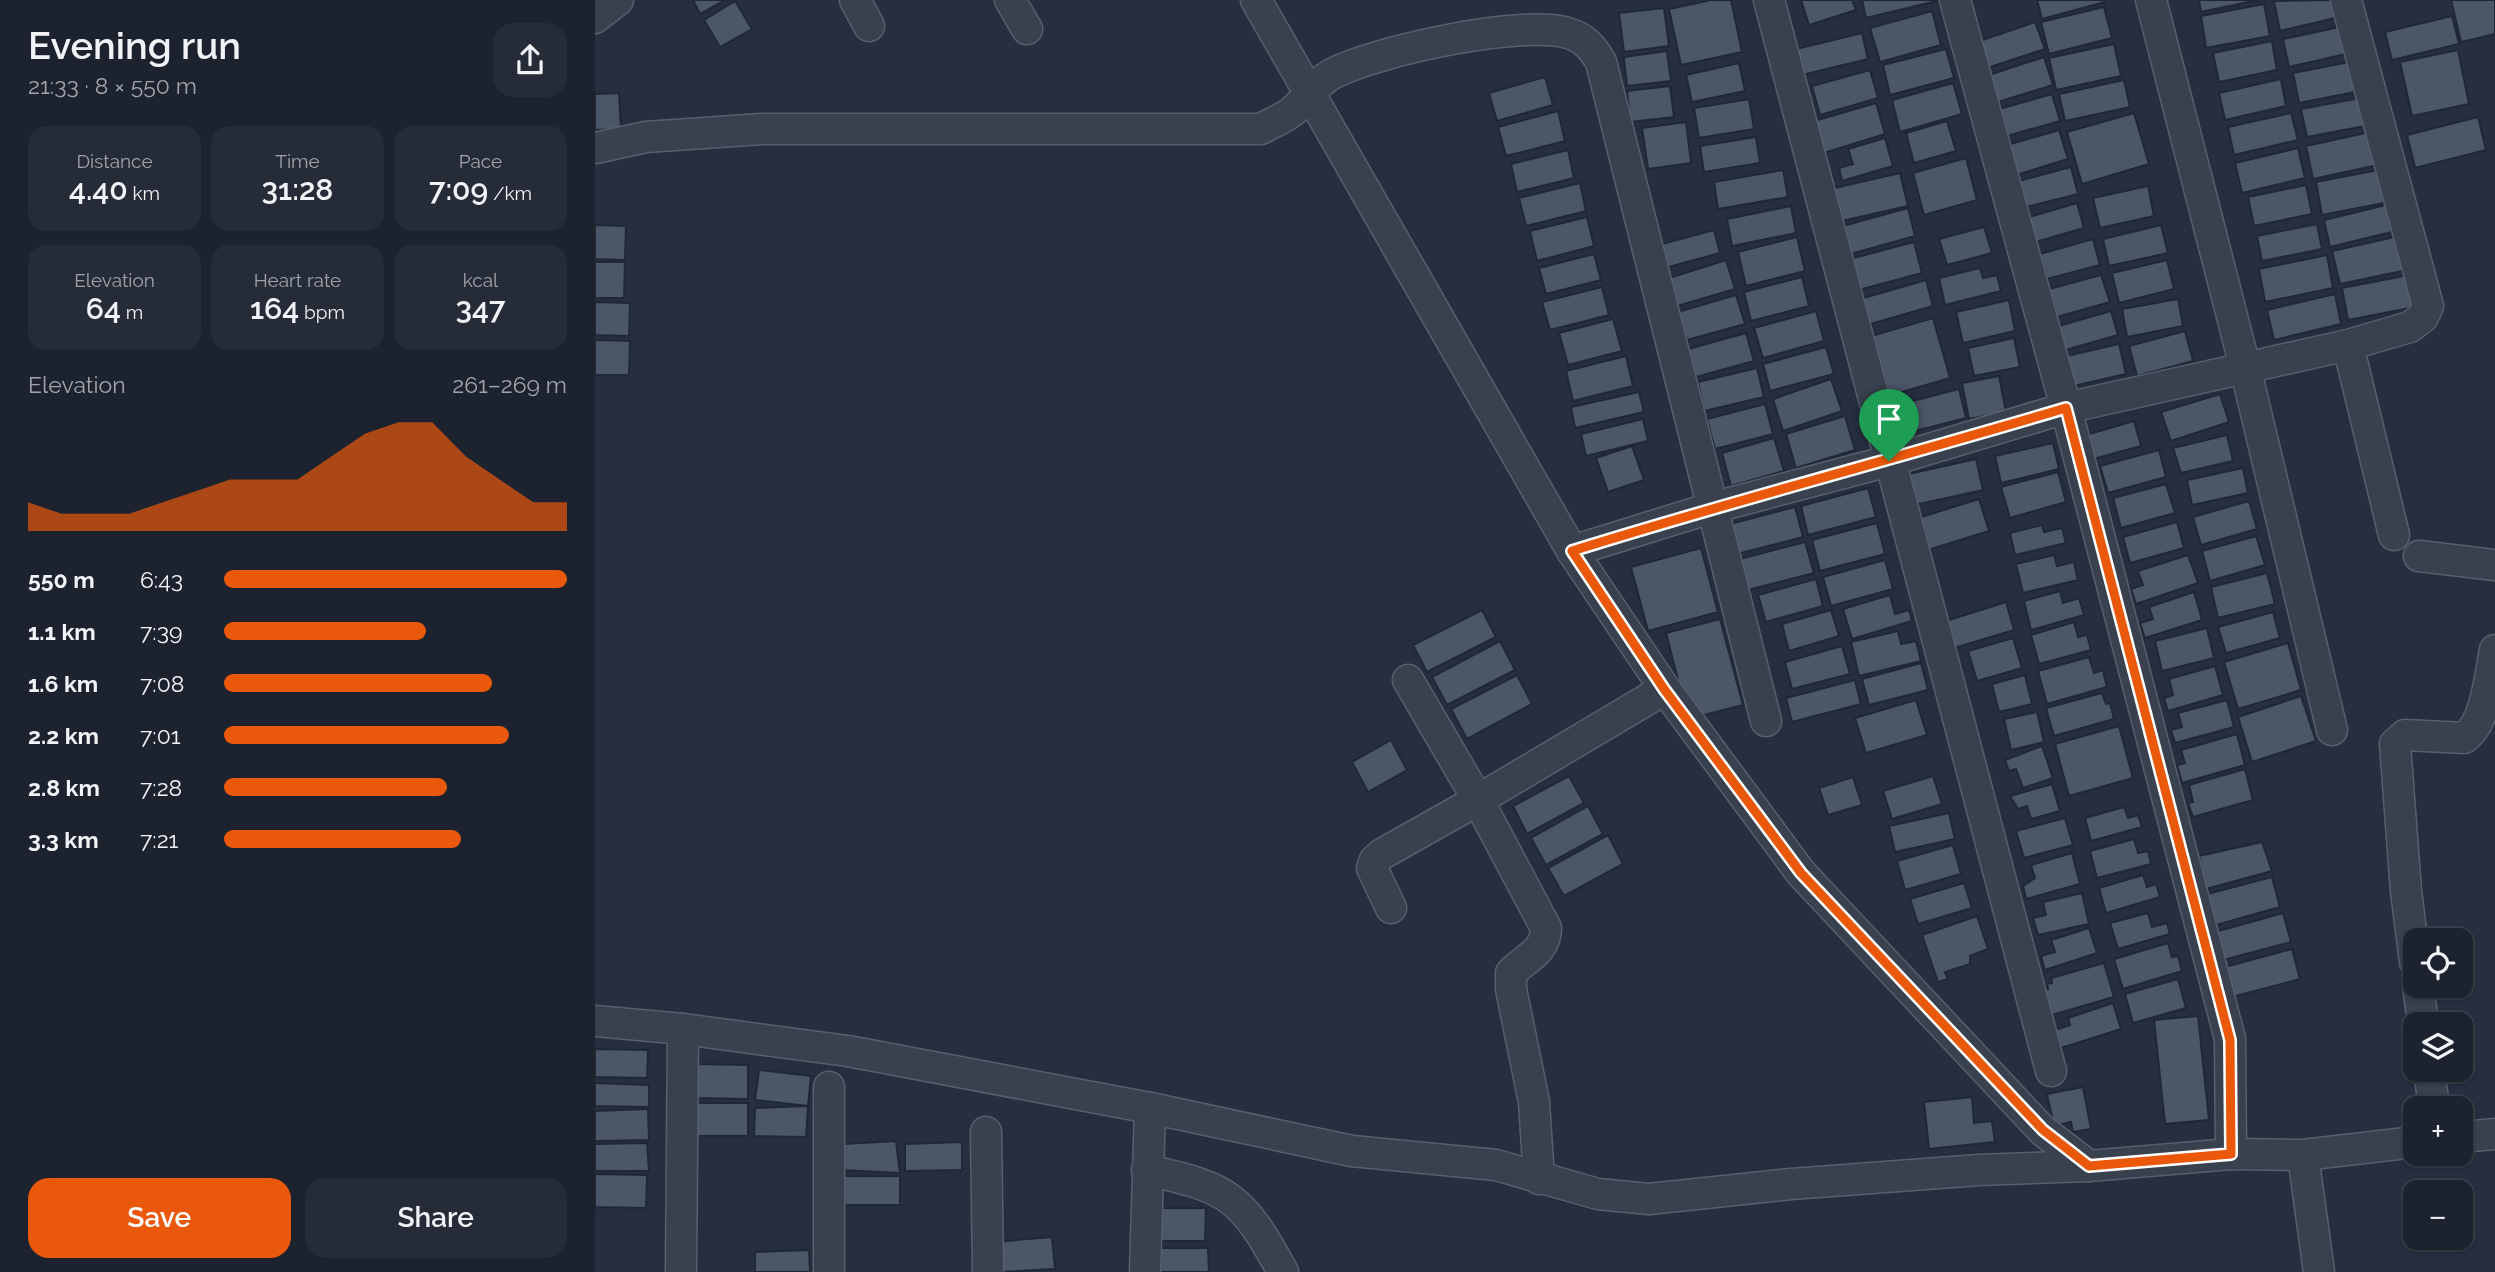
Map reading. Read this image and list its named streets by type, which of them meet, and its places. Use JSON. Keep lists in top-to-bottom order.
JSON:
{
  "page": {
    "heading": ["Evening run", "21:33 · 8 × 550 m"],
    "stats": [
      ["Distance", "4.40 km"],
      ["Time", "31:28"],
      ["Pace", "7:09 /km"],
      ["Elevation", "64 m"],
      ["Heart rate", "164 bpm"],
      ["kcal", "347"]
    ],
    "chart": ["Elevation", "261–269 m"],
    "list": [
      {
        "name": "550 m",
        "note": "6:43"
      },
      {
        "name": "1.1 km",
        "note": "7:39"
      },
      {
        "name": "1.6 km",
        "note": "7:08"
      },
      {
        "name": "2.2 km",
        "note": "7:01"
      },
      {
        "name": "2.8 km",
        "note": "7:28"
      },
      {
        "name": "3.3 km",
        "note": "7:21"
      }
    ],
    "map_buttons": ["+", "−"],
    "buttons": ["Save", "Share"]
  }
}
